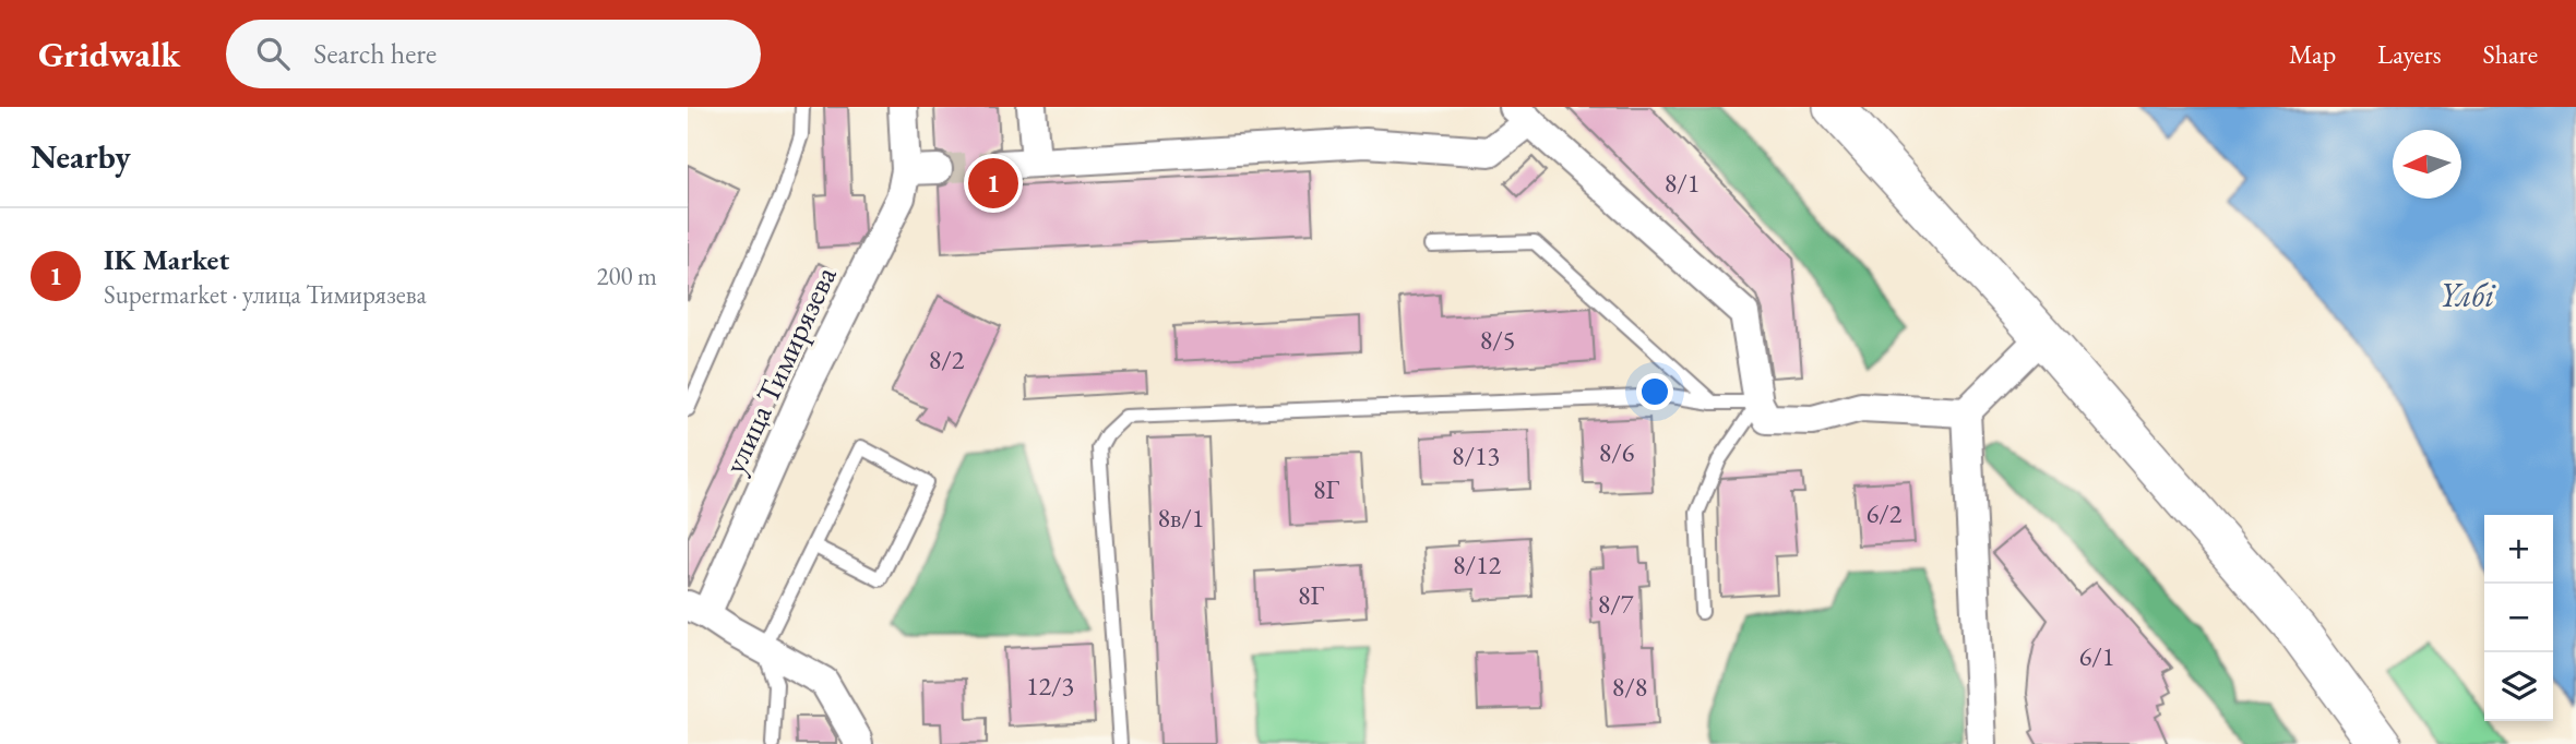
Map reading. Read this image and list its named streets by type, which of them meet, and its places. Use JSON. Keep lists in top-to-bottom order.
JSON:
{
  "streets": {
    "street": ["улица Тимирязева"]
  },
  "water": ["Үлбі"],
  "house_numbers": [
    "8/1",
    "8/5",
    "8/2",
    "8/6",
    "8/13",
    "8Г",
    "6/2",
    "8в/1",
    "8/12",
    "8Г",
    "8/7",
    "6/1",
    "12/3",
    "8/8"
  ],
  "north": "left",
  "page": {
    "header": "Gridwalk",
    "search": "Search here",
    "nav": ["Map", "Layers", "Share"],
    "heading": "Nearby",
    "pins": "1",
    "list": [
      {
        "mark": "1",
        "name": "IK Market",
        "note": "Supermarket · улица Тимирязева",
        "value": "200 m"
      }
    ],
    "map_buttons": ["+", "−"]
  }
}
